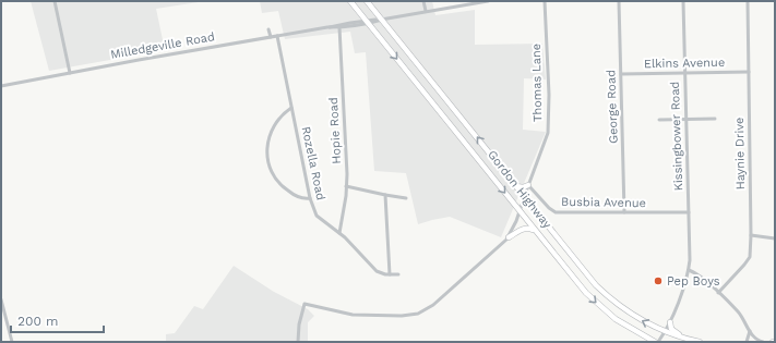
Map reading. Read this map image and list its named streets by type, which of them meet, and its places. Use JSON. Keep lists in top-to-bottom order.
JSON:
{
  "streets": {
    "highway": ["Gordon Highway"],
    "street": [
      "Milledgeville Road",
      "Elkins Avenue",
      "Thomas Lane",
      "George Road",
      "Hopie Road",
      "Kissingbower Road",
      "Haynie Drive",
      "Rozella Road",
      "Busbia Avenue"
    ]
  },
  "crossings": [
    ["Milledgeville Road", "Hopie Road"],
    ["Milledgeville Road", "Rozella Road"],
    ["Milledgeville Road", "Gordon Highway"],
    ["Elkins Avenue", "George Road"],
    ["Elkins Avenue", "Kissingbower Road"],
    ["Elkins Avenue", "Haynie Drive"],
    ["Thomas Lane", "Gordon Highway"],
    ["Thomas Lane", "Busbia Avenue"],
    ["George Road", "Busbia Avenue"],
    ["Hopie Road", "Rozella Road"],
    ["Kissingbower Road", "Gordon Highway"],
    ["Kissingbower Road", "Busbia Avenue"]
  ],
  "places": ["Pep Boys"],
  "scale_bar": "200 m"
}
